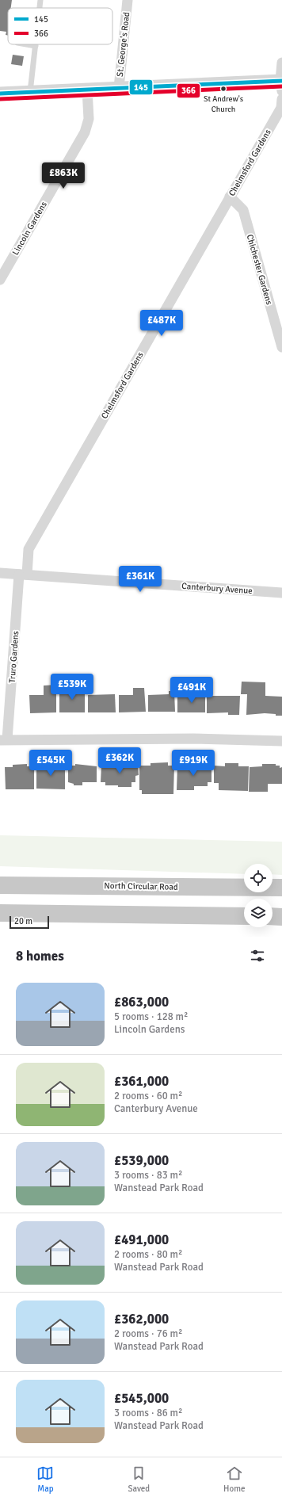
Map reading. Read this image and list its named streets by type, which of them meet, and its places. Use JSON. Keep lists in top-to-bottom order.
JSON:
{
  "streets": {
    "highway": ["North Circular Road"],
    "street": [
      "St. George's Road",
      "Chelmsford Gardens",
      "Lincoln Gardens",
      "Chichester Gardens",
      "Canterbury Avenue",
      "Truro Gardens"
    ]
  },
  "crossings": [
    ["Chelmsford Gardens", "Chichester Gardens"],
    ["Chelmsford Gardens", "Canterbury Avenue"],
    ["Chelmsford Gardens", "Truro Gardens"],
    ["Canterbury Avenue", "Truro Gardens"]
  ],
  "places": ["St Andrew's Church"],
  "lines": ["transit line 145", "transit line 366"],
  "legend": ["145", "366"],
  "scale_bar": "20 m",
  "page": {
    "price": [
      "£863K",
      "£487K",
      "£361K",
      "£539K",
      "£491K",
      "£362K",
      "£545K",
      "£919K"
    ],
    "scale": "20 m",
    "heading": "8 homes",
    "list": [
      {
        "name": "£863,000",
        "note": "5 rooms · 128 m² · Lincoln Gardens"
      },
      {
        "name": "£361,000",
        "note": "2 rooms · 60 m² · Canterbury Avenue"
      },
      {
        "name": "£539,000",
        "note": "3 rooms · 83 m² · Wanstead Park Road"
      },
      {
        "name": "£491,000",
        "note": "2 rooms · 80 m² · Wanstead Park Road"
      },
      {
        "name": "£362,000",
        "note": "2 rooms · 76 m² · Wanstead Park Road"
      },
      {
        "name": "£545,000",
        "note": "3 rooms · 86 m² · Wanstead Park Road"
      }
    ],
    "tabs": ["Map", "Saved", "Home"]
  }
}
